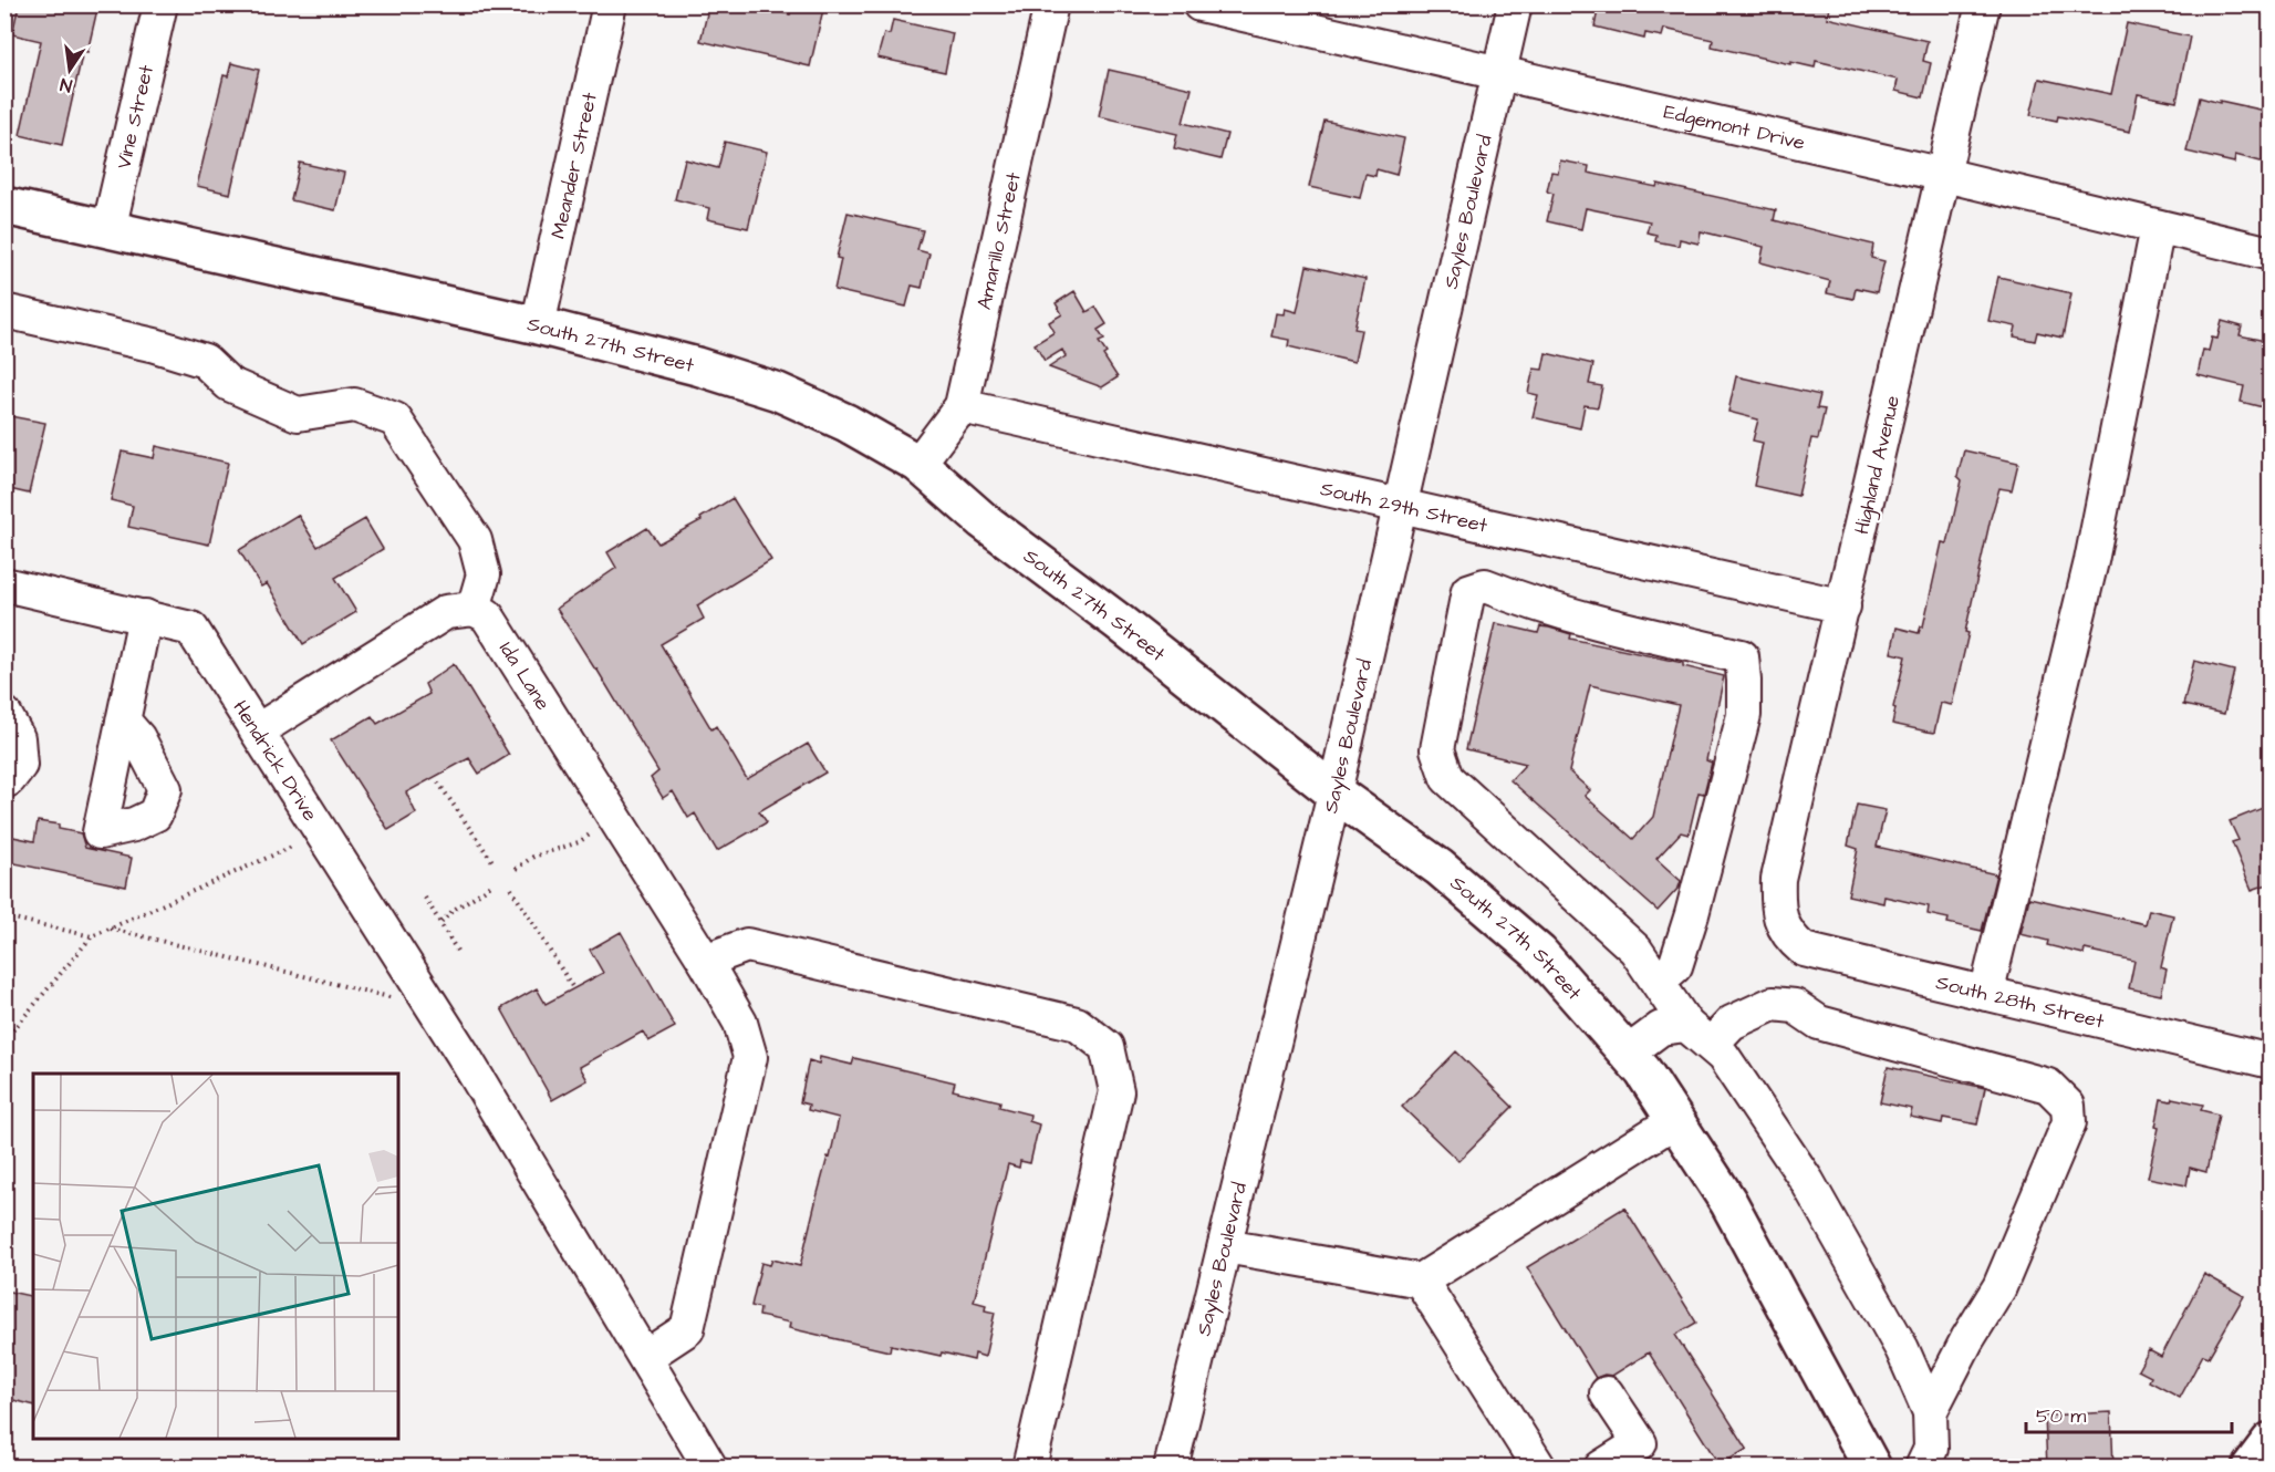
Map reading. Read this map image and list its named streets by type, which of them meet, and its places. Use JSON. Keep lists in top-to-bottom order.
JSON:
{
  "streets": {
    "main road": ["South 27th Street"],
    "street": [
      "Vine Street",
      "Edgemont Drive",
      "Meander Street",
      "Sayles Boulevard",
      "Amarillo Street",
      "Highland Avenue",
      "South 29th Street",
      "Ida Lane",
      "Hendrick Drive",
      "South 28th Street"
    ]
  },
  "crossings": [
    ["Vine Street", "South 27th Street"],
    ["Edgemont Drive", "Sayles Boulevard"],
    ["Edgemont Drive", "Highland Avenue"],
    ["Meander Street", "South 27th Street"],
    ["Sayles Boulevard", "South 27th Street"],
    ["Sayles Boulevard", "South 29th Street"],
    ["Amarillo Street", "South 27th Street"],
    ["Amarillo Street", "South 29th Street"],
    ["Highland Avenue", "South 29th Street"],
    ["Highland Avenue", "South 28th Street"],
    ["Ida Lane", "Hendrick Drive"]
  ],
  "scale_bar": "50 m",
  "north": "bottom"
}
